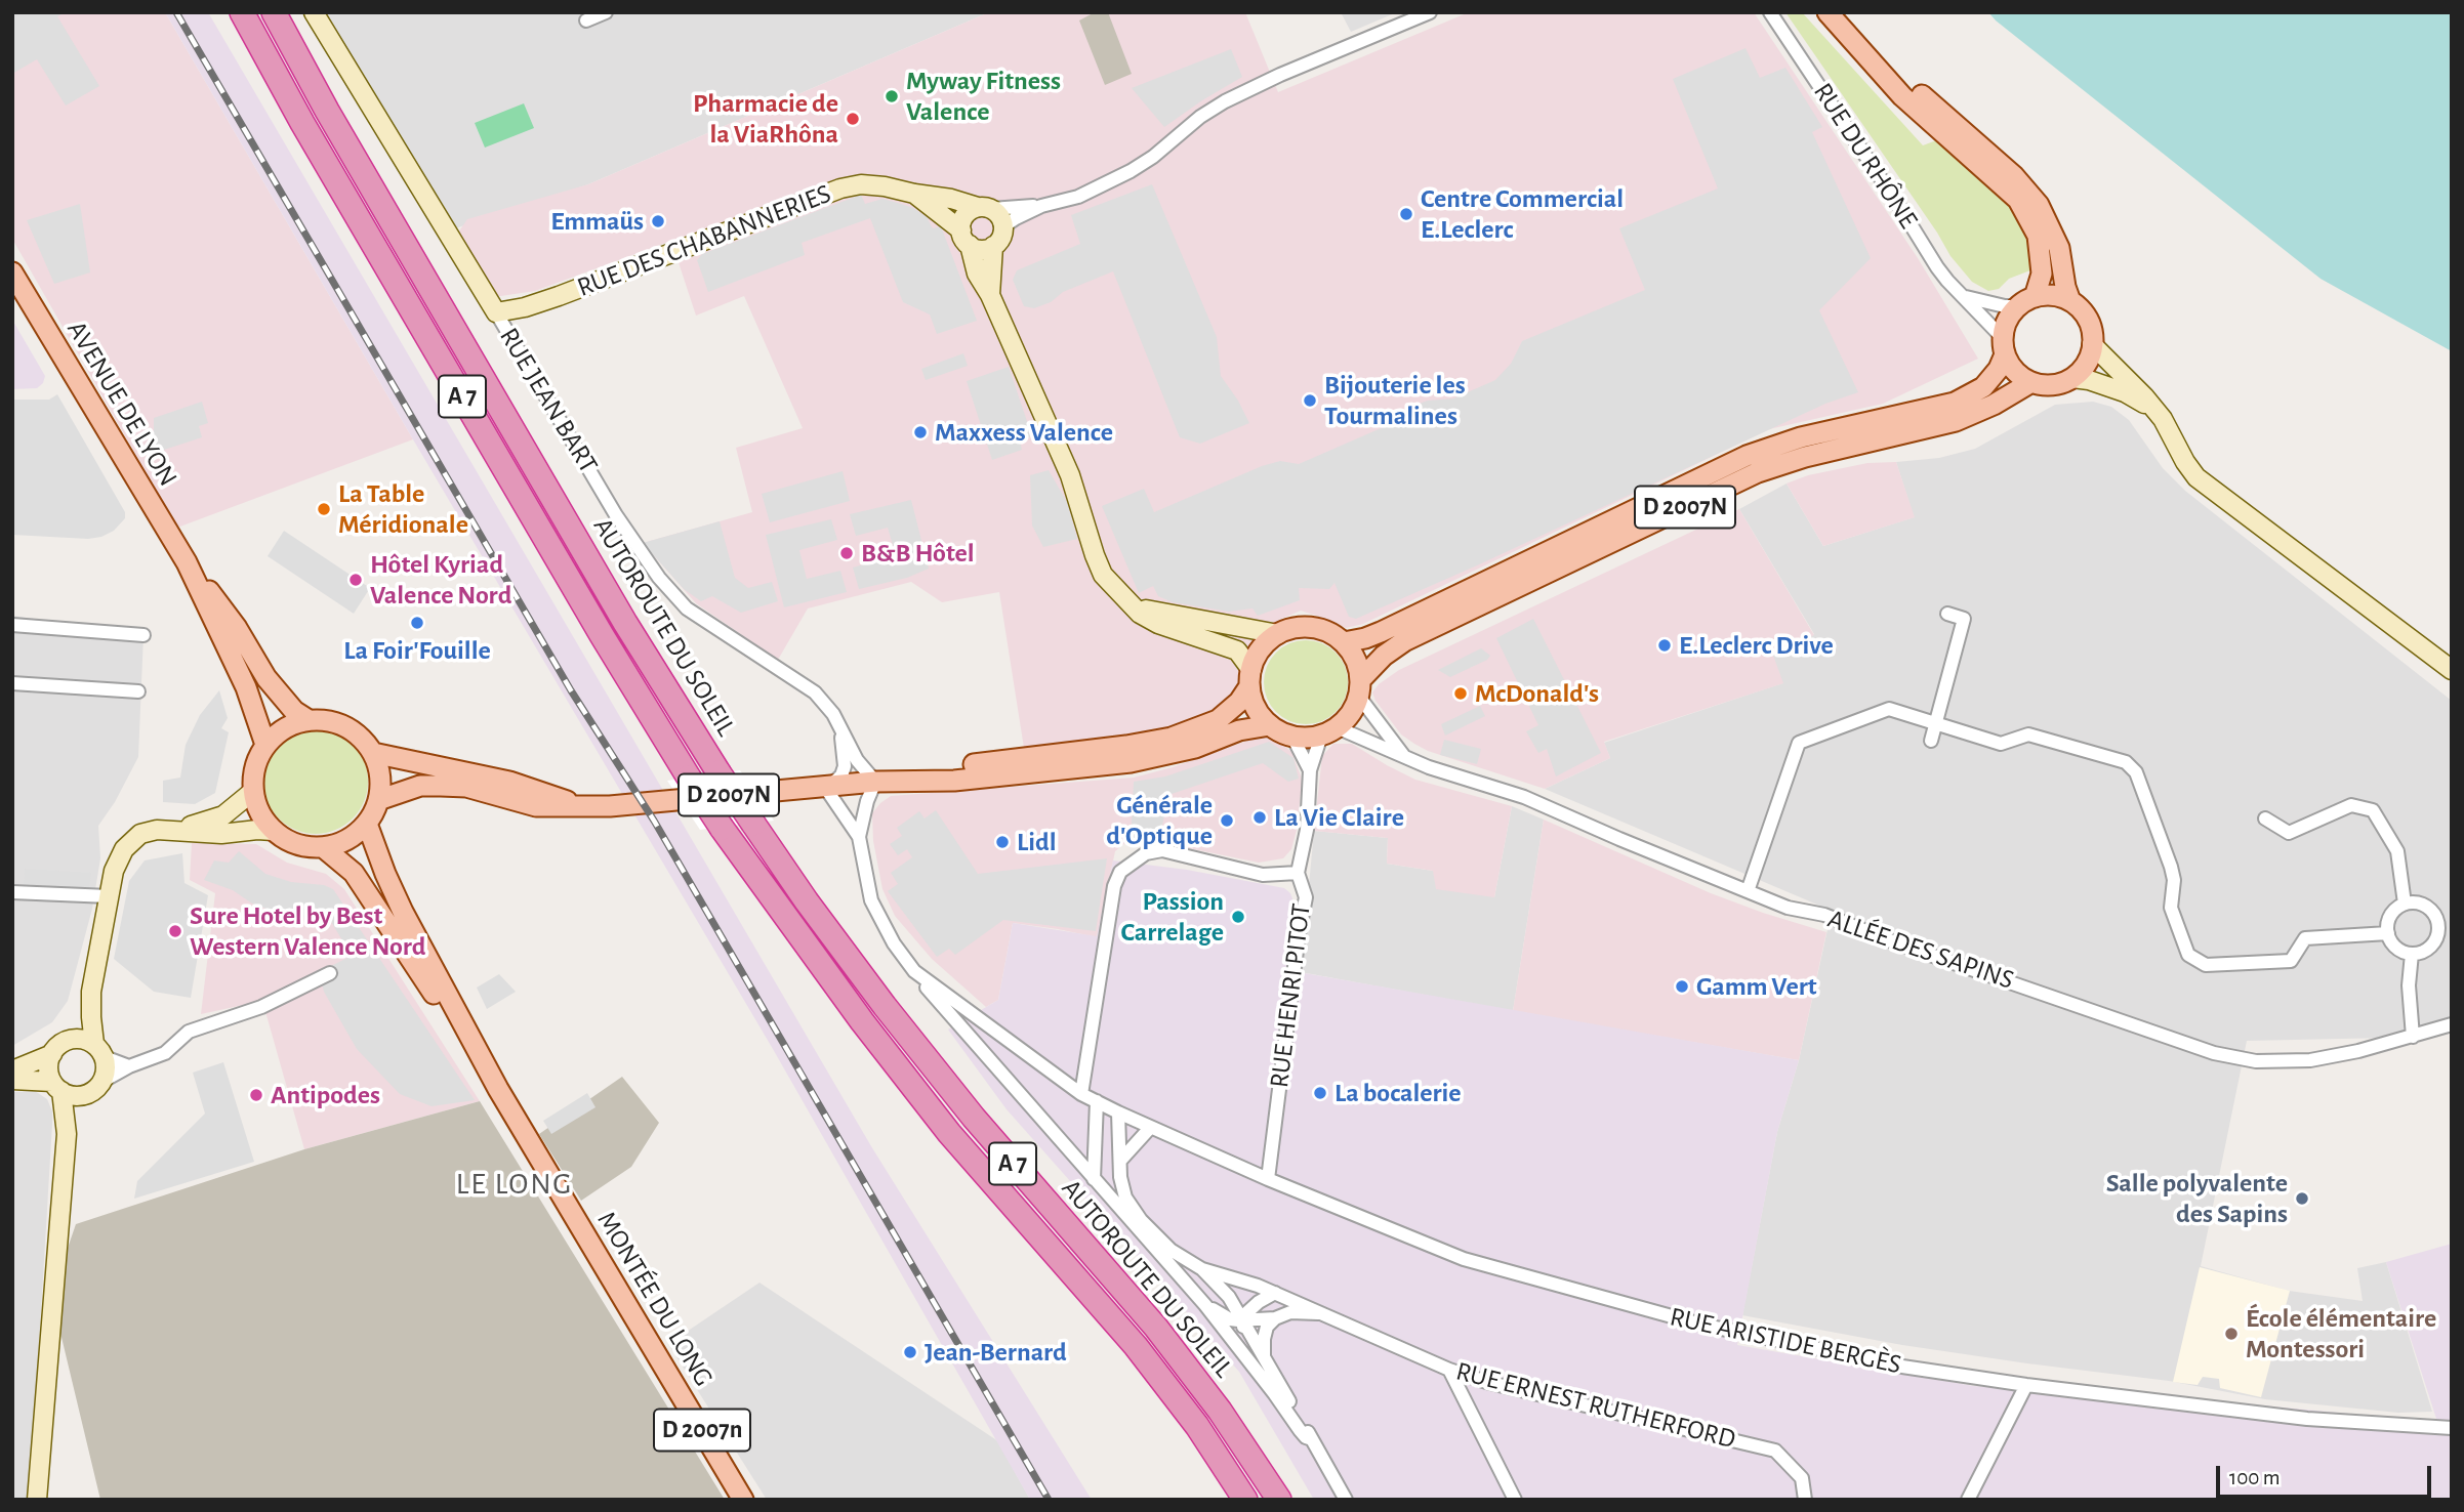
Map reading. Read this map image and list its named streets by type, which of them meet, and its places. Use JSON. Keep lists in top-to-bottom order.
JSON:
{
  "streets": {
    "highway": ["A 7", "AUTOROUTE DU SOLEIL"],
    "main road": [
      "AVENUE DE LYON",
      "D 2007N",
      "MONTÉE DU LONG",
      "D 2007n"
    ],
    "street": [
      "RUE DU RHÔNE",
      "RUE DES CHABANNERIES",
      "RUE JEAN BART",
      "ALLÉE DES SAPINS",
      "RUE HENRI PITOT",
      "RUE ARISTIDE BERGÈS",
      "RUE ERNEST RUTHERFORD"
    ]
  },
  "crossings": [
    ["RUE DU RHÔNE", "D 2007N"],
    ["RUE DES CHABANNERIES", "RUE JEAN BART"],
    ["RUE JEAN BART", "D 2007N"],
    ["AVENUE DE LYON", "D 2007N"],
    ["AVENUE DE LYON", "MONTÉE DU LONG"],
    ["D 2007N", "ALLÉE DES SAPINS"],
    ["D 2007N", "RUE HENRI PITOT"],
    ["D 2007N", "MONTÉE DU LONG"],
    ["ALLÉE DES SAPINS", "RUE HENRI PITOT"],
    ["RUE HENRI PITOT", "RUE ARISTIDE BERGÈS"]
  ],
  "districts": ["LE LONG"],
  "places": [
    "Myway Fitness Valence",
    "Pharmacie de la ViaRhôna",
    "Centre Commercial E.Leclerc",
    "Emmaüs",
    "Bijouterie les Tourmalines",
    "Maxxess Valence",
    "La Table Méridionale",
    "B&B Hôtel",
    "Hôtel Kyriad Valence Nord",
    "La Foir'Fouille",
    "E.Leclerc Drive",
    "McDonald's",
    "La Vie Claire",
    "Générale d'Optique",
    "Lidl",
    "Passion Carrelage",
    "Sure Hotel by Best Western Valence Nord",
    "Gamm Vert",
    "La bocalerie",
    "Antipodes",
    "Salle polyvalente des Sapins",
    "École élémentaire Montessori",
    "Jean-Bernard"
  ],
  "scale_bar": "100 m"
}
